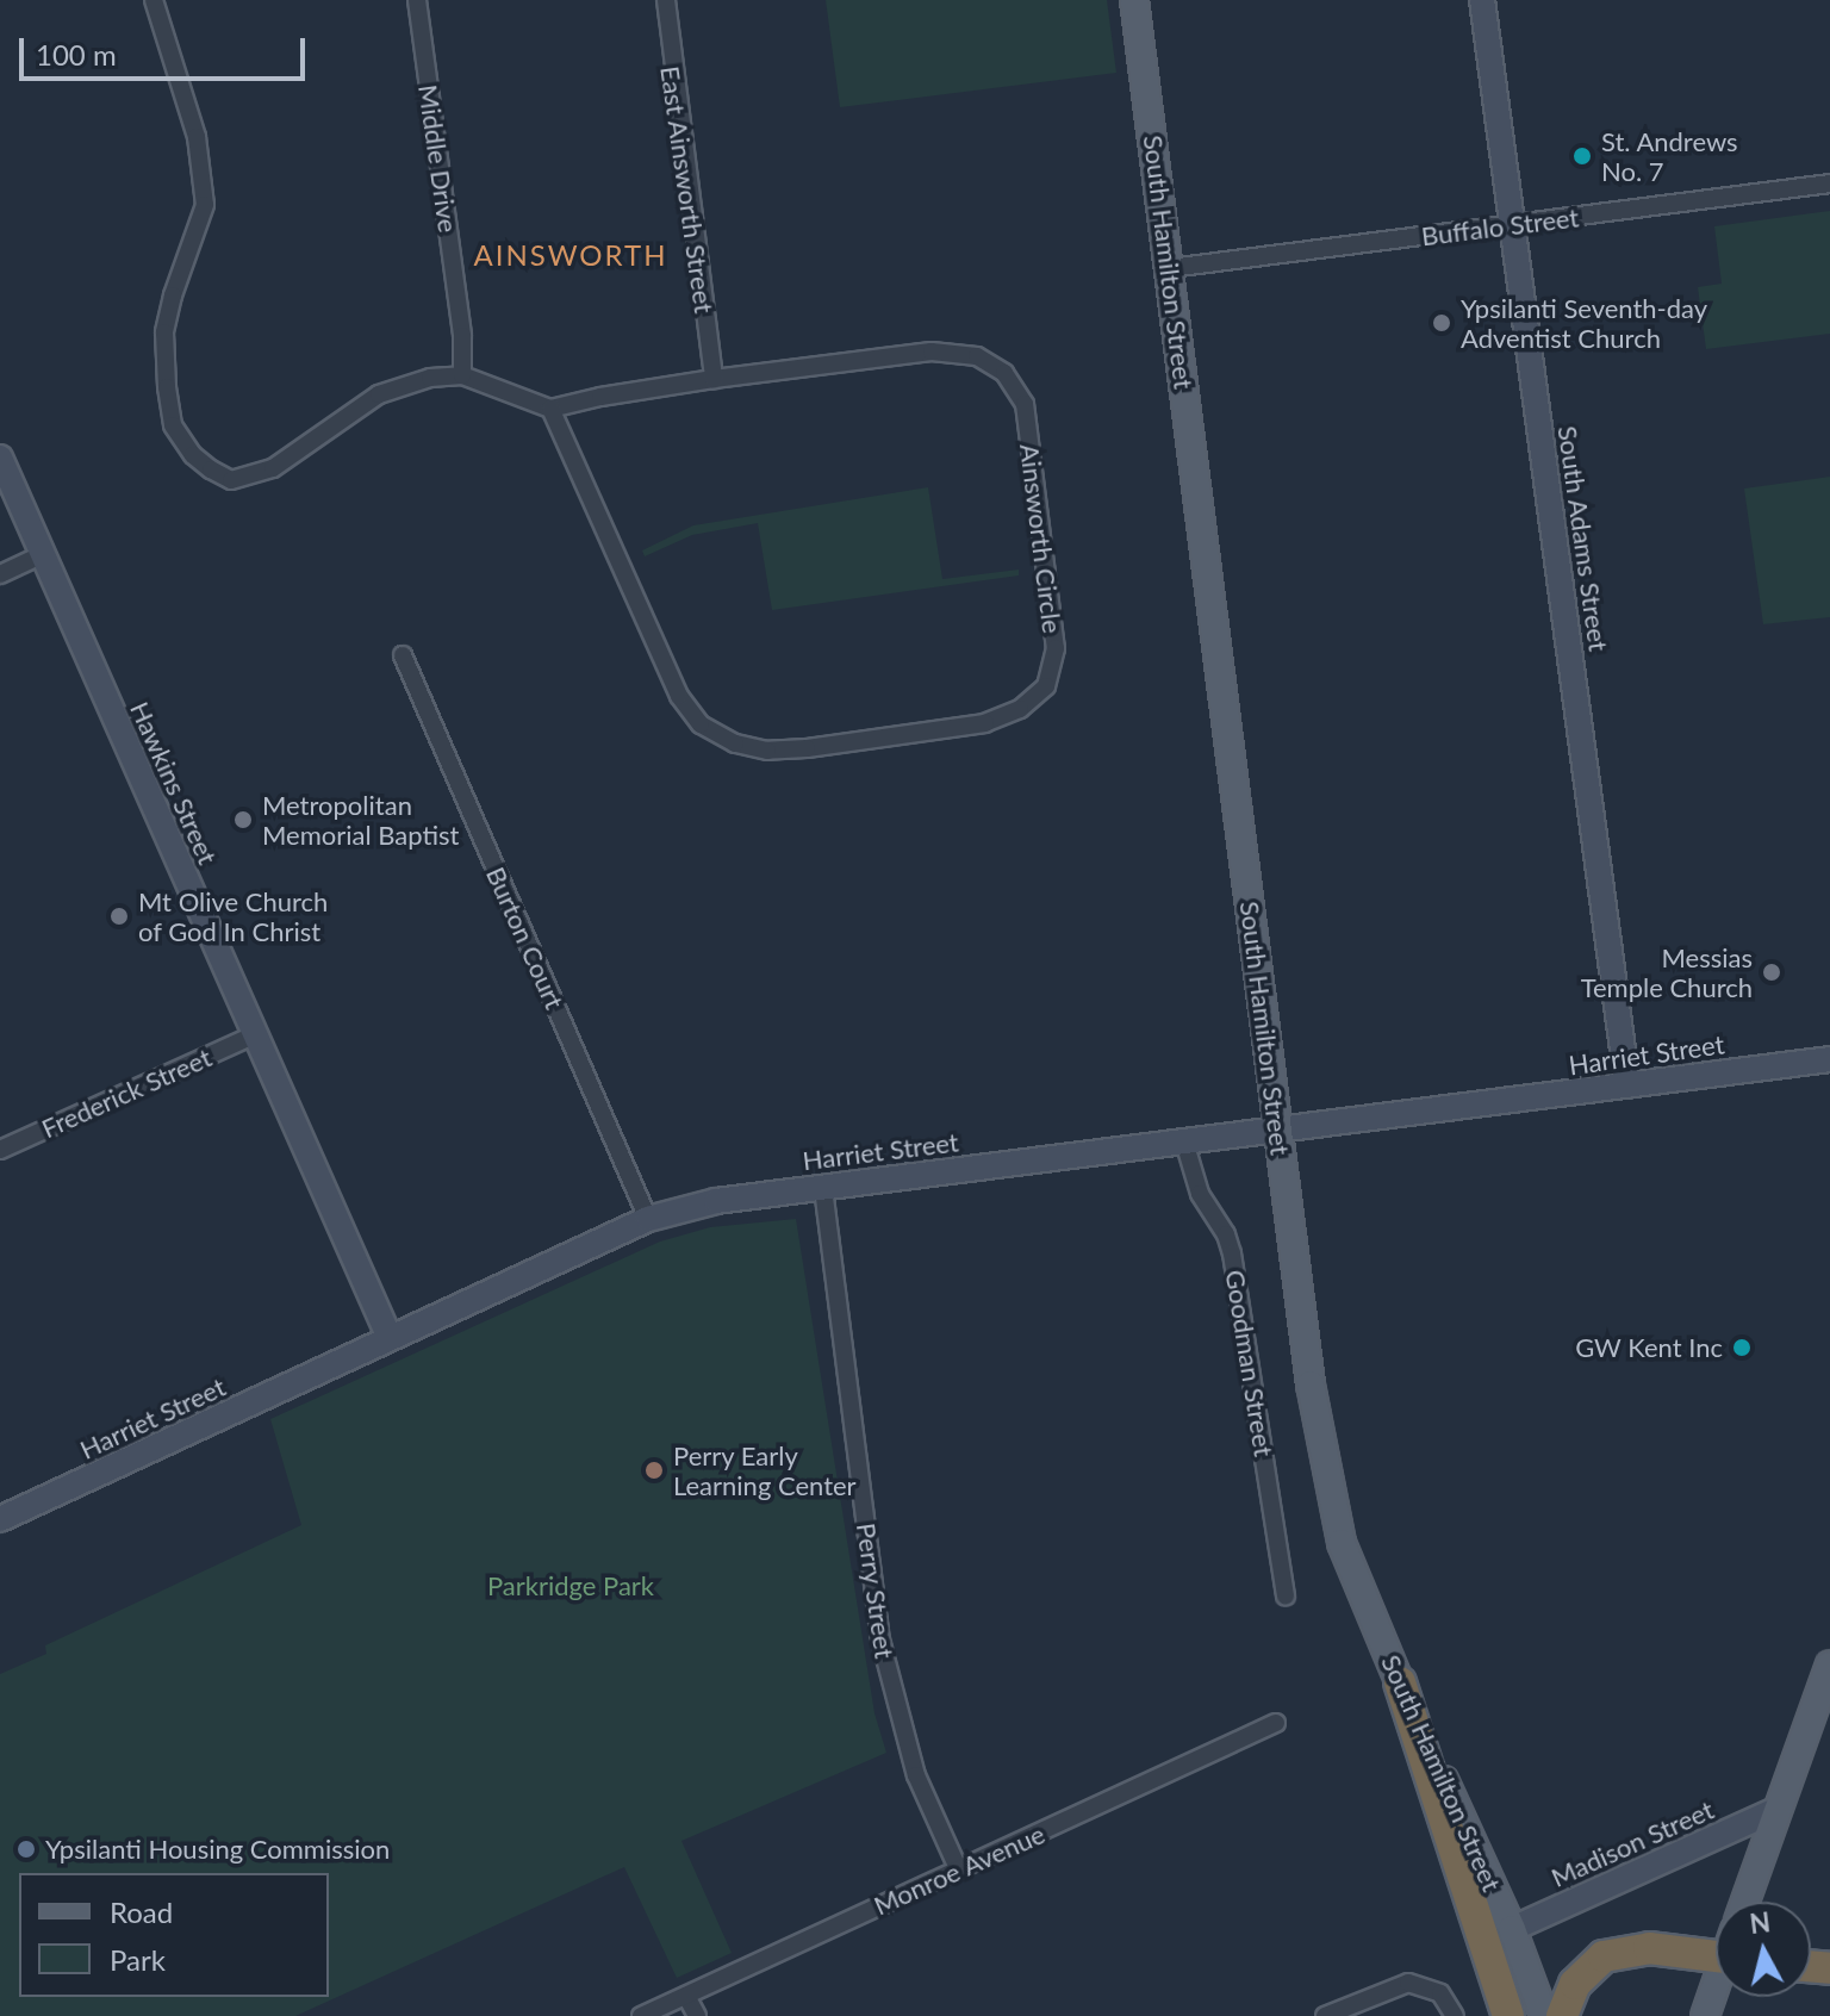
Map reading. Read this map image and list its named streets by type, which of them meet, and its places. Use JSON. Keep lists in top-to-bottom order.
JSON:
{
  "streets": {
    "main road": ["South Hamilton Street"],
    "street": [
      "Middle Drive",
      "East Ainsworth Street",
      "Buffalo Street",
      "Ainsworth Circle",
      "South Adams Street",
      "Hawkins Street",
      "Burton Court",
      "Harriet Street",
      "Frederick Street",
      "Goodman Street",
      "Perry Street",
      "Madison Street",
      "Monroe Avenue"
    ]
  },
  "crossings": [
    ["East Ainsworth Street", "Ainsworth Circle"],
    ["Buffalo Street", "South Hamilton Street"],
    ["Buffalo Street", "South Adams Street"],
    ["South Hamilton Street", "Harriet Street"],
    ["South Hamilton Street", "Madison Street"],
    ["South Adams Street", "Harriet Street"],
    ["Hawkins Street", "Harriet Street"],
    ["Hawkins Street", "Frederick Street"],
    ["Burton Court", "Harriet Street"],
    ["Harriet Street", "Goodman Street"],
    ["Harriet Street", "Perry Street"],
    ["Perry Street", "Monroe Avenue"]
  ],
  "districts": ["AINSWORTH"],
  "parks": ["Parkridge Park"],
  "places": [
    "St. Andrews No. 7",
    "Ypsilanti Seventh-day Adventist Church",
    "Metropolitan Memorial Baptist",
    "Mt Olive Church of God In Christ",
    "Messias Temple Church",
    "GW Kent Inc",
    "Perry Early Learning Center",
    "Ypsilanti Housing Commission"
  ],
  "legend": ["Road", "Park"],
  "scale_bar": "100 m",
  "north": "top"
}
